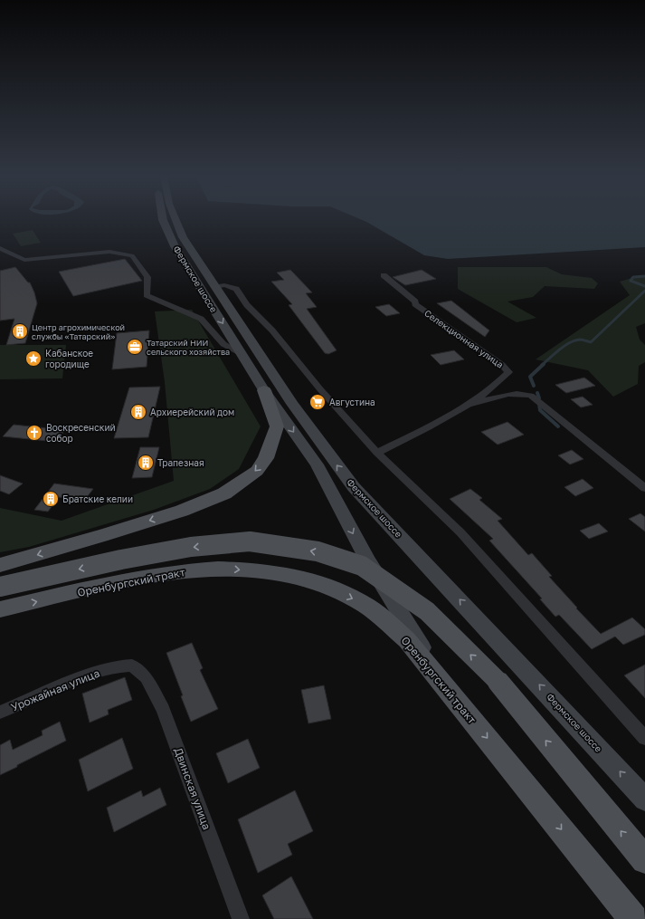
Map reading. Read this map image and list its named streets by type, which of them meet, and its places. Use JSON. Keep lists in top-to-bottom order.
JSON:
{
  "streets": {
    "main road": ["Фермское шоссе", "Оренбургский тракт"],
    "street": ["Селекционная улица", "Урожайная улица", "Двинская улица"]
  },
  "crossings": [
    ["Фермское шоссе", "Оренбургский тракт"],
    ["Урожайная улица", "Двинская улица"]
  ],
  "one_way": ["Оренбургский тракт"],
  "places": {
    "building": [
      "Центр агрохимической службы «Татарский»",
      "Архиерейский дом",
      "Трапезная",
      "Братские келии"
    ],
    "office": ["Татарский НИИ сельского хозяйства"],
    "place": ["Кабанское городище"],
    "supermarket": ["Августина"],
    "church": ["Воскресенский собор"]
  }
}
